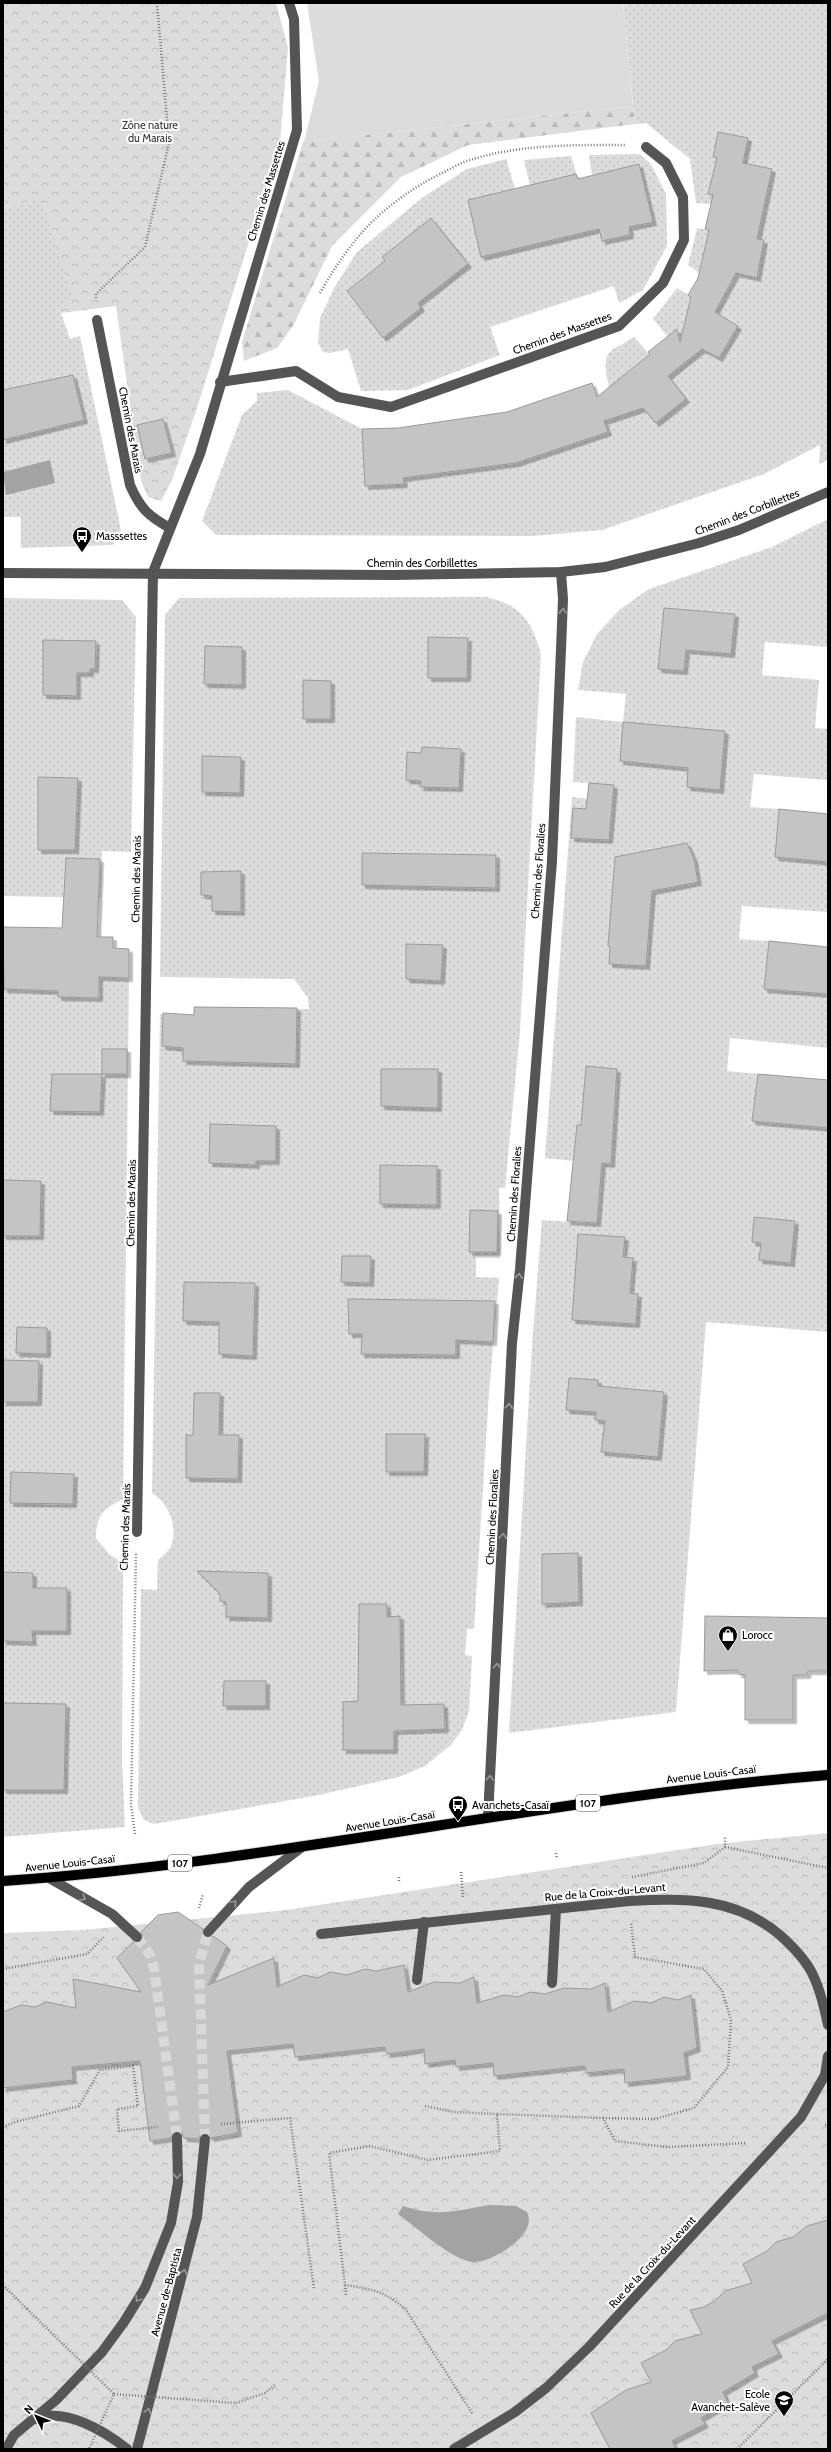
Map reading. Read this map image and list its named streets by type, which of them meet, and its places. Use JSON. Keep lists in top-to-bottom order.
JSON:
{
  "streets": {
    "main road": ["Avenue Louis-Casaï", "107"],
    "street": [
      "Chemin des Massettes",
      "Chemin des Marais",
      "Chemin des Corbillettes",
      "Chemin des Floralies",
      "Rue de la Croix-du-Levant",
      "Avenue de-Baptista"
    ]
  },
  "crossings": [
    ["Chemin des Massettes", "Chemin des Marais"],
    ["Chemin des Massettes", "Chemin des Corbillettes"],
    ["Chemin des Marais", "Chemin des Corbillettes"],
    ["Chemin des Corbillettes", "Chemin des Floralies"],
    ["Chemin des Floralies", "Avenue Louis-Casaï"]
  ],
  "one_way": ["Chemin des Floralies"],
  "parks": ["Zône nature du Marais"],
  "places": {
    "bus stop": ["Masssettes", "Avanchets-Casaï"],
    "shop": ["Lorocc"],
    "school or university": ["Ecole Avanchet-Salève"]
  },
  "north": "top left"
}
